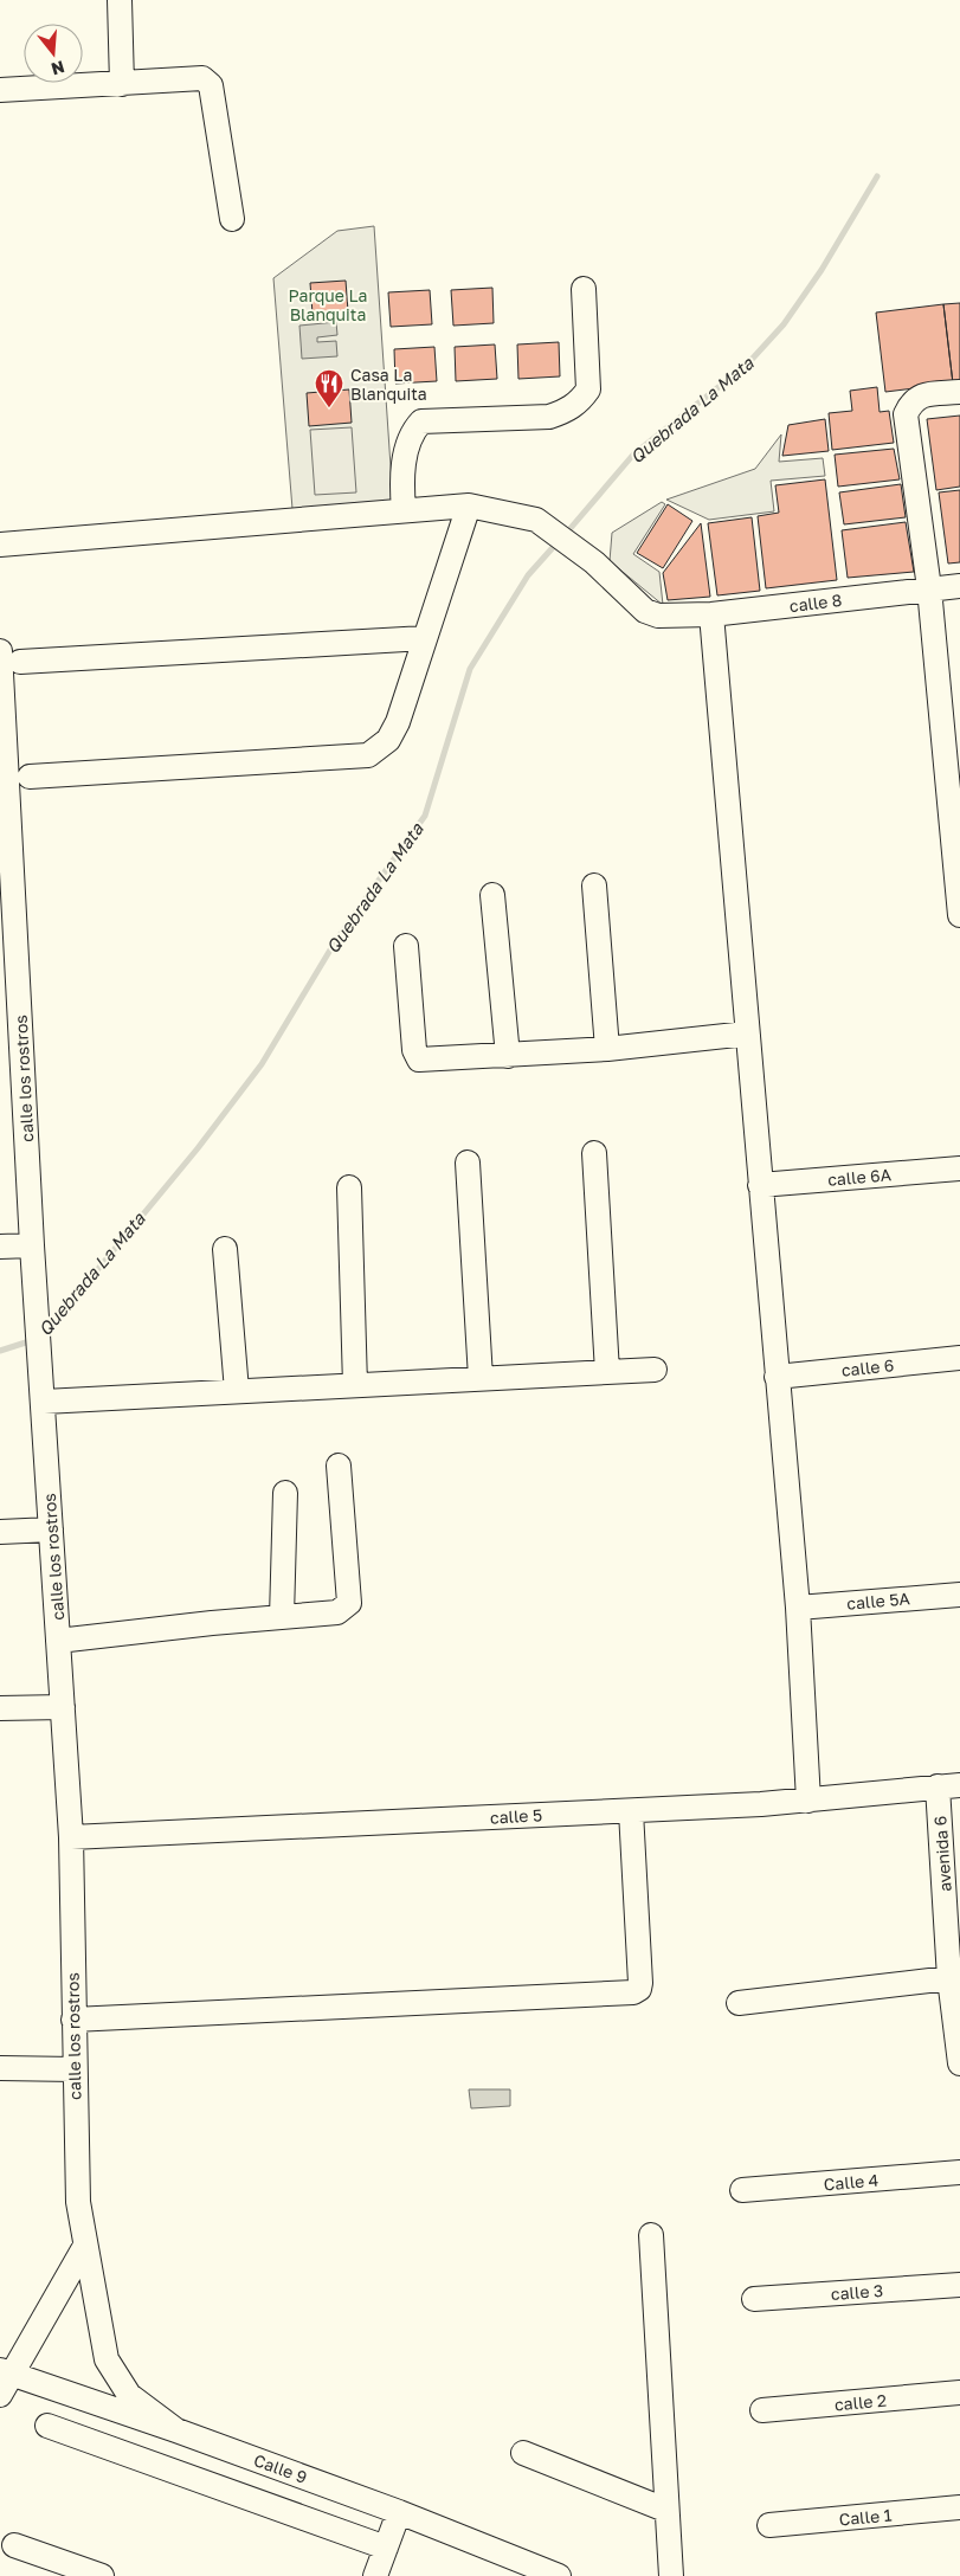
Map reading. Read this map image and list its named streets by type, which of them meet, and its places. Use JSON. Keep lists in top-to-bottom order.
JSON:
{
  "streets": {
    "street": [
      "calle 8",
      "calle los rostros",
      "calle 6A",
      "calle 6",
      "calle 5A",
      "calle 5",
      "avenida 6",
      "Calle 4",
      "calle 3",
      "calle 2",
      "Calle 9",
      "Calle 1"
    ]
  },
  "crossings": [
    ["calle los rostros", "calle 5"],
    ["calle los rostros", "Calle 9"],
    ["calle 5", "avenida 6"]
  ],
  "water": ["Quebrada La Mata"],
  "parks": ["Parque La Blanquita"],
  "places": {
    "restaurant": ["Casa La Blanquita"]
  },
  "north": "bottom"
}
